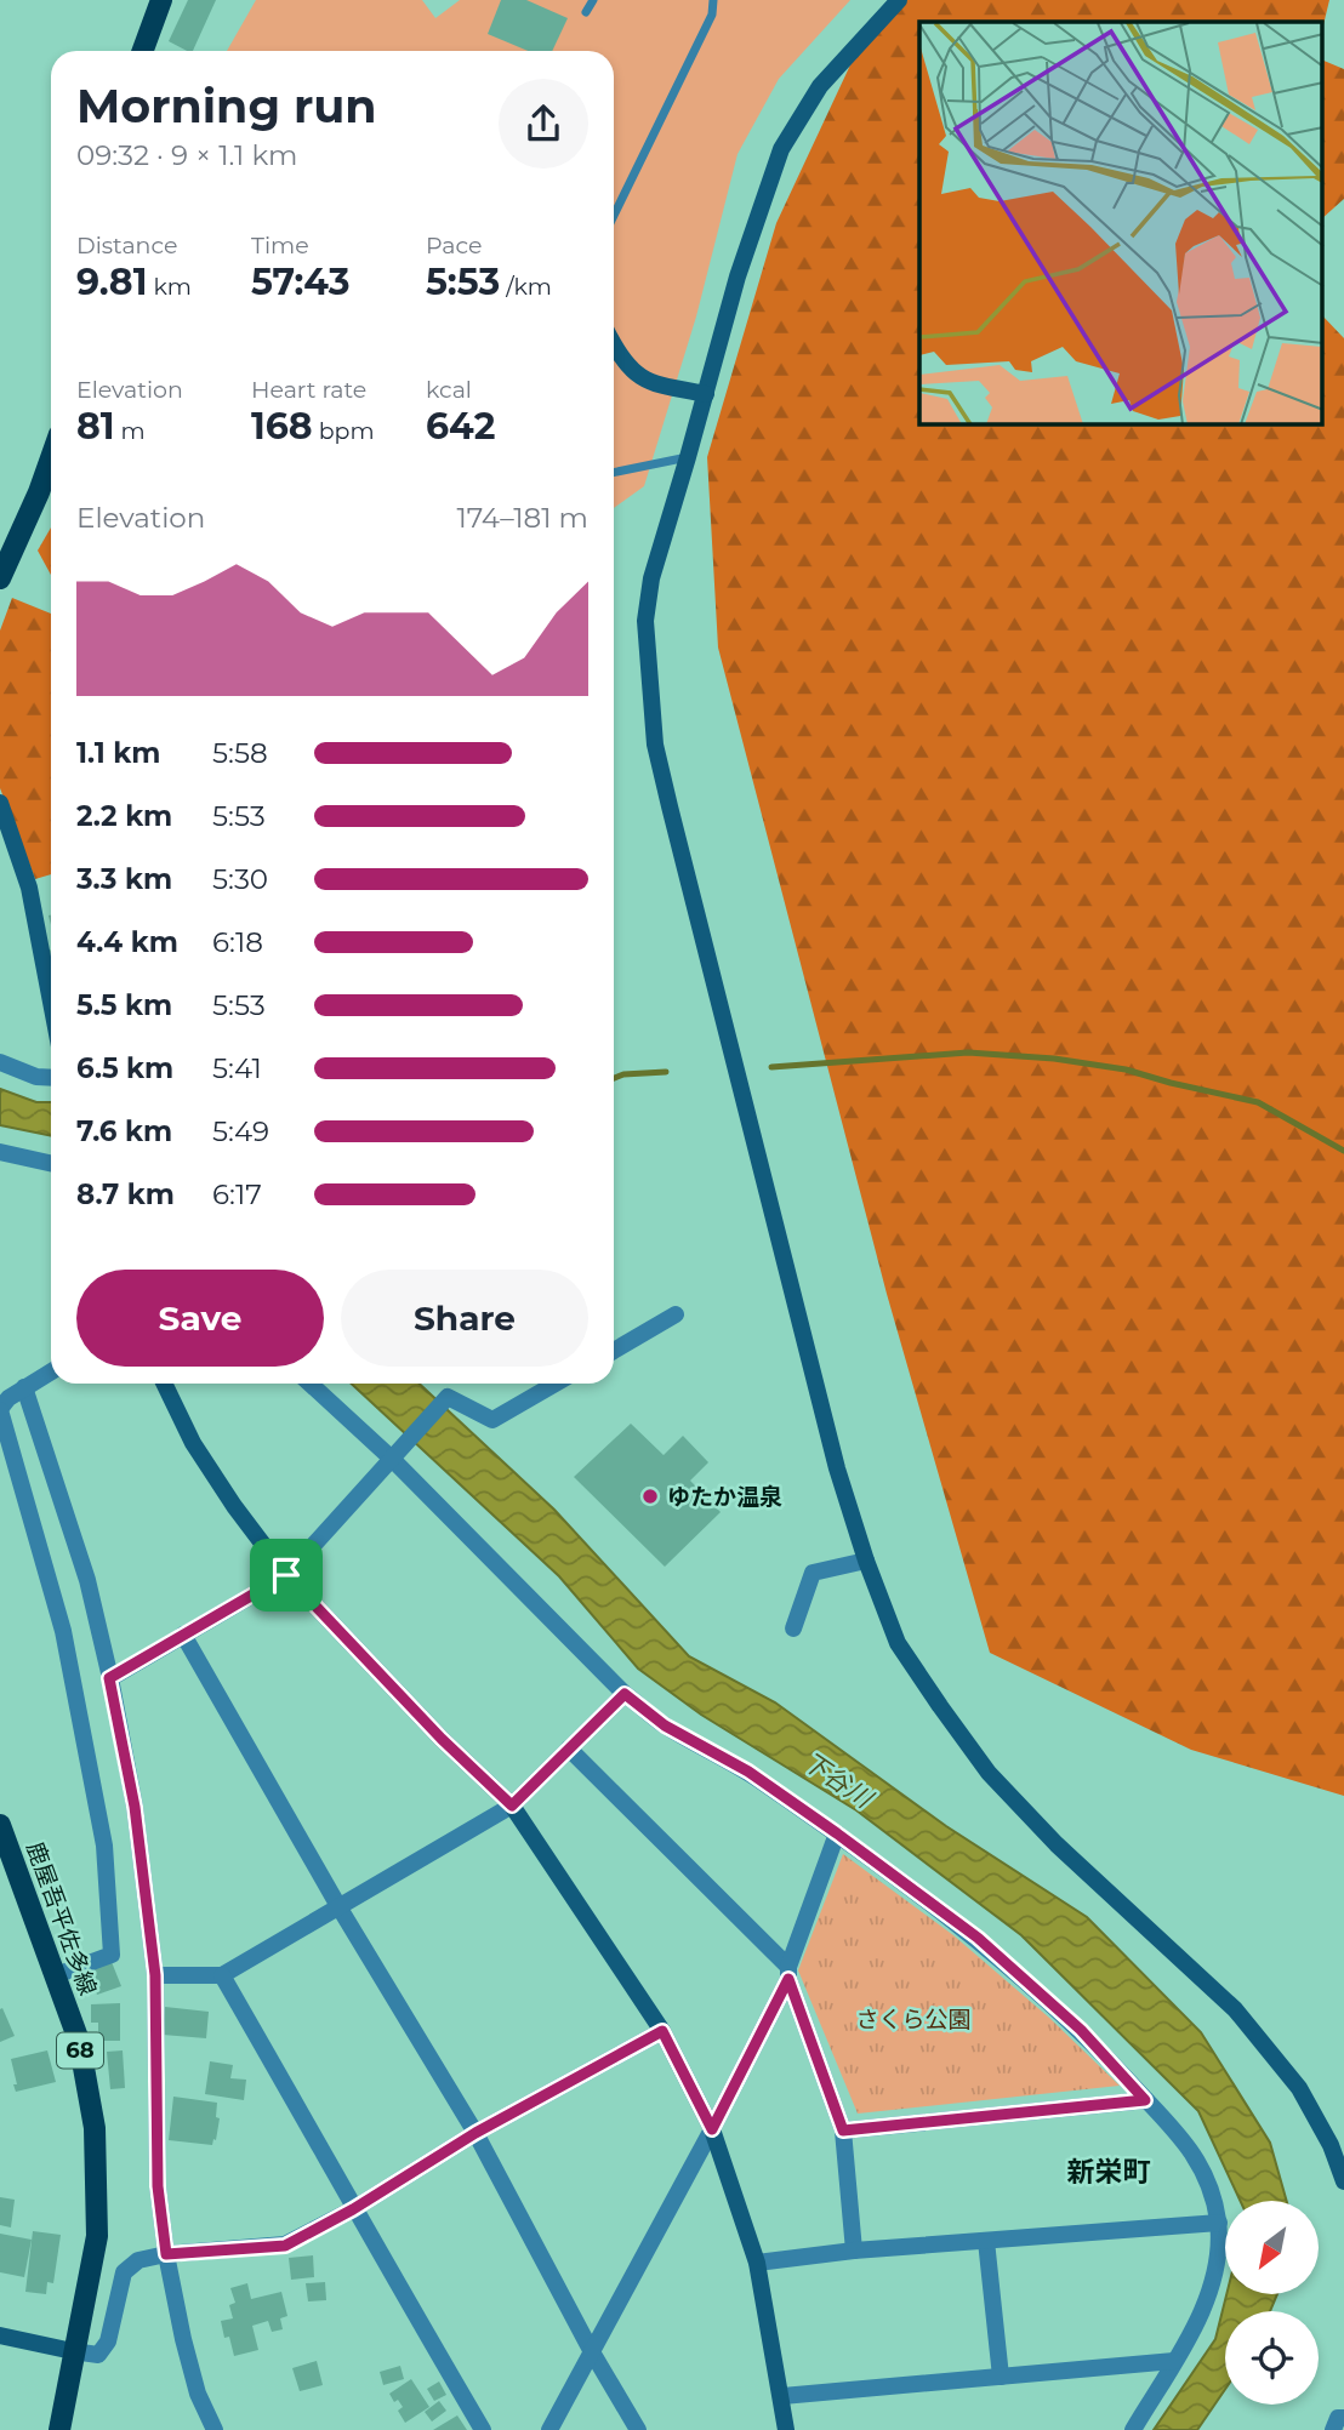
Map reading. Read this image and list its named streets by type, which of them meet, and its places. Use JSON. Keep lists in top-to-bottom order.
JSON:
{
  "streets": {
    "main road": ["鹿屋吾平佐多線", "68"]
  },
  "districts": ["新栄町"],
  "water": ["下谷川"],
  "parks": ["さくら公園"],
  "places": ["ゆたか温泉"],
  "north": "bottom left",
  "page": {
    "heading": ["Morning run", "09:32 · 9 × 1.1 km"],
    "stats": [
      ["Distance", "9.81 km"],
      ["Time", "57:43"],
      ["Pace", "5:53 /km"],
      ["Elevation", "81 m"],
      ["Heart rate", "168 bpm"],
      ["kcal", "642"]
    ],
    "chart": ["Elevation", "174–181 m"],
    "list": [
      {
        "name": "1.1 km",
        "note": "5:58"
      },
      {
        "name": "2.2 km",
        "note": "5:53"
      },
      {
        "name": "3.3 km",
        "note": "5:30"
      },
      {
        "name": "4.4 km",
        "note": "6:18"
      },
      {
        "name": "5.5 km",
        "note": "5:53"
      },
      {
        "name": "6.5 km",
        "note": "5:41"
      },
      {
        "name": "7.6 km",
        "note": "5:49"
      },
      {
        "name": "8.7 km",
        "note": "6:17"
      }
    ],
    "buttons": ["Save", "Share"]
  }
}
